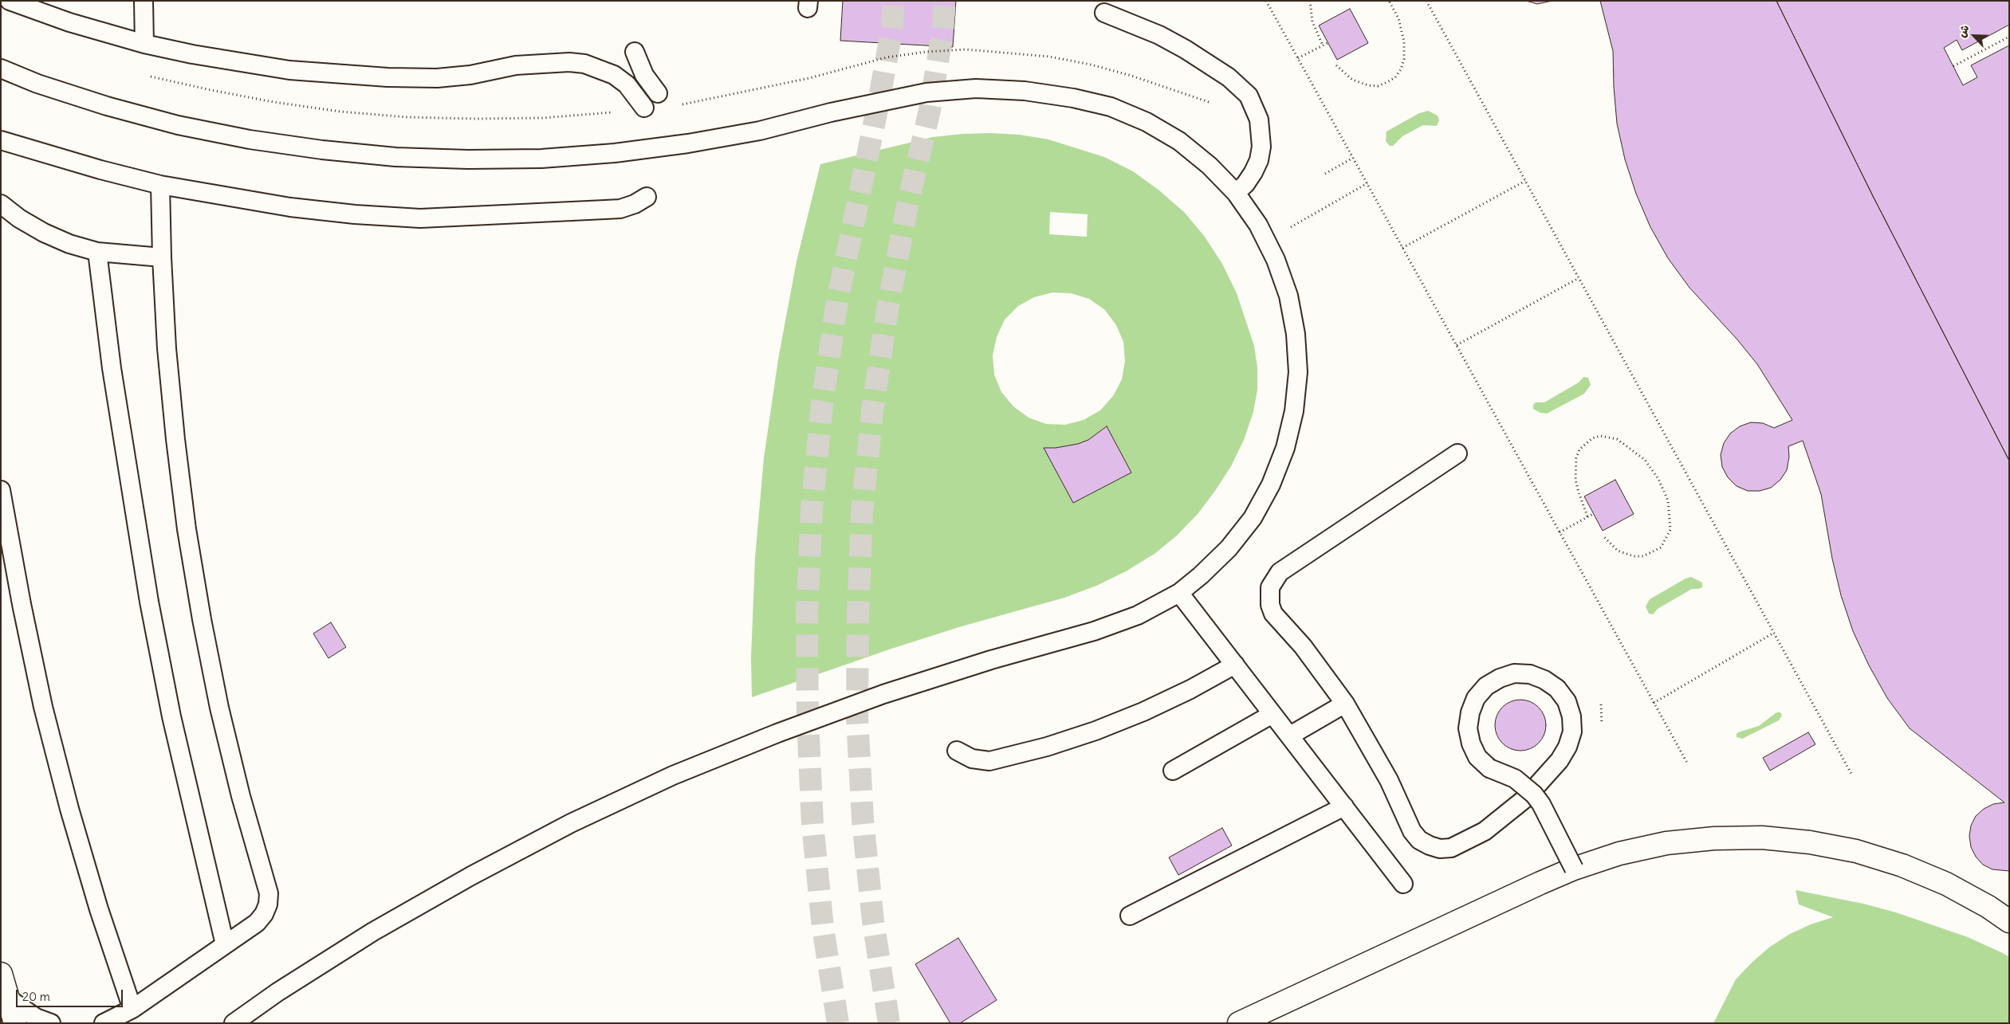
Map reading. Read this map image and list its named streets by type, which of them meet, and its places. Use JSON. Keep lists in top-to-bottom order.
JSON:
{
  "scale_bar": "20 m",
  "north": "top left"
}
